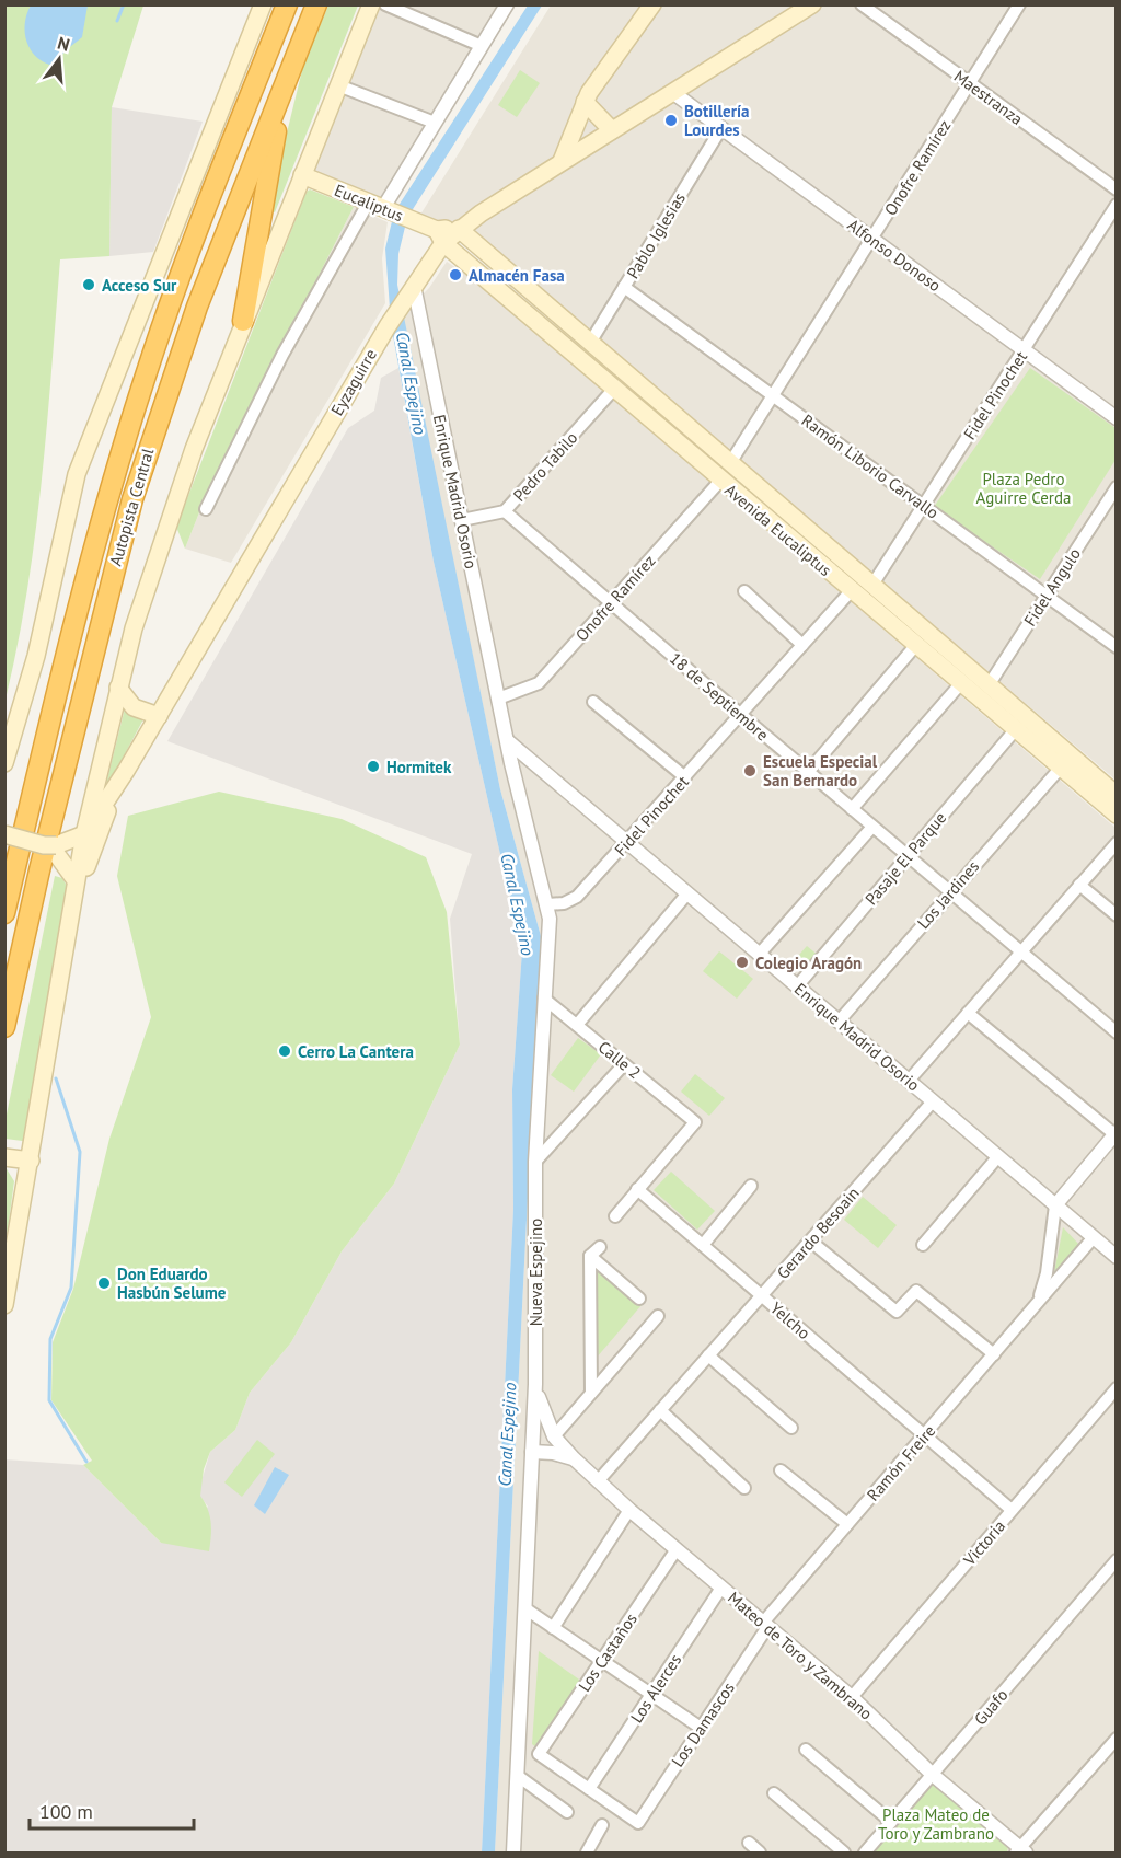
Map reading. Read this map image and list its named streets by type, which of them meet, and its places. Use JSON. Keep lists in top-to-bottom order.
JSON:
{
  "streets": {
    "highway": ["Autopista Central"],
    "main road": ["Eucaliptus", "Eyzaguirre", "Avenida Eucaliptus"],
    "street": [
      "Maestranza",
      "Onofre Ramírez",
      "Pablo Iglesias",
      "Alfonso Donoso",
      "Fidel Pinochet",
      "Pedro Tabilo",
      "Ramón Liborio Carvallo",
      "Enrique Madrid Osorio",
      "Fidel Angulo",
      "18 de Septiembre",
      "Pasaje El Parque",
      "Los Jardines",
      "Calle 2",
      "Gerardo Besoain",
      "Nueva Espejino",
      "Yelcho",
      "Ramón Freire",
      "Victoria",
      "Los Castaños",
      "Mateo de Toro y Zambrano",
      "Los Alerces",
      "Guafo",
      "Los Damascos"
    ]
  },
  "crossings": [
    ["Maestranza", "Onofre Ramírez"],
    ["Onofre Ramírez", "Alfonso Donoso"],
    ["Onofre Ramírez", "Ramón Liborio Carvallo"],
    ["Onofre Ramírez", "Enrique Madrid Osorio"],
    ["Onofre Ramírez", "Avenida Eucaliptus"],
    ["Onofre Ramírez", "18 de Septiembre"],
    ["Onofre Ramírez", "Nueva Espejino"],
    ["Eucaliptus", "Eyzaguirre"],
    ["Eucaliptus", "Avenida Eucaliptus"],
    ["Pablo Iglesias", "Alfonso Donoso"],
    ["Pablo Iglesias", "Ramón Liborio Carvallo"],
    ["Pablo Iglesias", "Avenida Eucaliptus"],
    ["Alfonso Donoso", "Fidel Pinochet"],
    ["Eyzaguirre", "Enrique Madrid Osorio"],
    ["Eyzaguirre", "Avenida Eucaliptus"],
    ["Fidel Pinochet", "Ramón Liborio Carvallo"],
    ["Fidel Pinochet", "Enrique Madrid Osorio"],
    ["Fidel Pinochet", "Avenida Eucaliptus"],
    ["Fidel Pinochet", "18 de Septiembre"],
    ["Fidel Pinochet", "Nueva Espejino"],
    ["Pedro Tabilo", "Enrique Madrid Osorio"],
    ["Pedro Tabilo", "Avenida Eucaliptus"],
    ["Pedro Tabilo", "18 de Septiembre"],
    ["Ramón Liborio Carvallo", "Fidel Angulo"],
    ["Enrique Madrid Osorio", "Pasaje El Parque"],
    ["Enrique Madrid Osorio", "Los Jardines"],
    ["Enrique Madrid Osorio", "Gerardo Besoain"],
    ["Enrique Madrid Osorio", "Nueva Espejino"],
    ["Enrique Madrid Osorio", "Ramón Freire"],
    ["Avenida Eucaliptus", "Fidel Angulo"],
    ["Avenida Eucaliptus", "Pasaje El Parque"],
    ["Avenida Eucaliptus", "Los Jardines"],
    ["18 de Septiembre", "Pasaje El Parque"],
    ["18 de Septiembre", "Los Jardines"],
    ["Calle 2", "Nueva Espejino"],
    ["Calle 2", "Yelcho"],
    ["Gerardo Besoain", "Yelcho"],
    ["Gerardo Besoain", "Mateo de Toro y Zambrano"],
    ["Nueva Espejino", "Mateo de Toro y Zambrano"],
    ["Yelcho", "Ramón Freire"],
    ["Yelcho", "Victoria"],
    ["Ramón Freire", "Mateo de Toro y Zambrano"],
    ["Ramón Freire", "Los Damascos"],
    ["Victoria", "Mateo de Toro y Zambrano"],
    ["Los Castaños", "Mateo de Toro y Zambrano"],
    ["Los Castaños", "Los Alerces"],
    ["Los Castaños", "Los Damascos"],
    ["Mateo de Toro y Zambrano", "Los Alerces"],
    ["Mateo de Toro y Zambrano", "Guafo"],
    ["Mateo de Toro y Zambrano", "Los Damascos"],
    ["Los Alerces", "Los Damascos"]
  ],
  "water": ["Canal Espejino"],
  "parks": ["Plaza Pedro Aguirre Cerda", "Plaza Mateo de Toro y Zambrano"],
  "places": [
    "Botillería Lourdes",
    "Almacén Fasa",
    "Acceso Sur",
    "Hormitek",
    "Escuela Especial San Bernardo",
    "Colegio Aragón",
    "Cerro La Cantera",
    "Don Eduardo Hasbún Selume"
  ],
  "scale_bar": "100 m",
  "north": "top"
}
